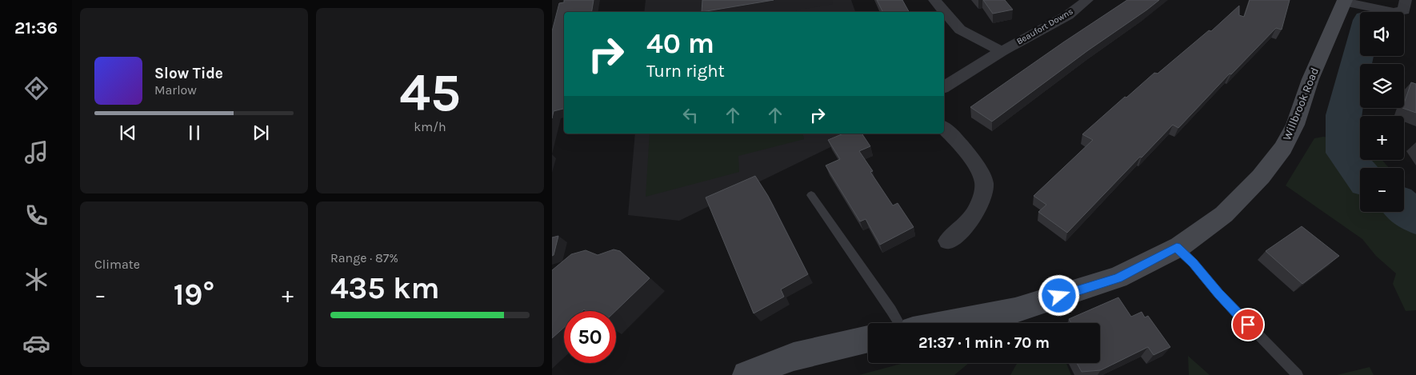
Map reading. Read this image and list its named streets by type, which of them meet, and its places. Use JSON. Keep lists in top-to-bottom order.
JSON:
{
  "streets": {
    "main road": ["Willbrook Road"],
    "street": ["Beaufort Downs"]
  },
  "page": {
    "tabs": "21:36",
    "tile": [
      ["45", "km/h"],
      "Climate",
      ["Range · 87%", "435 km"]
    ],
    "map_buttons": ["+", "−"],
    "turn": ["40 m", "Turn right"],
    "song": ["Slow Tide", "Marlow"],
    "heat": ["−", "19°", "+"],
    "limit": "50",
    "trip": "21:37 · 1 min · 70 m"
  }
}
